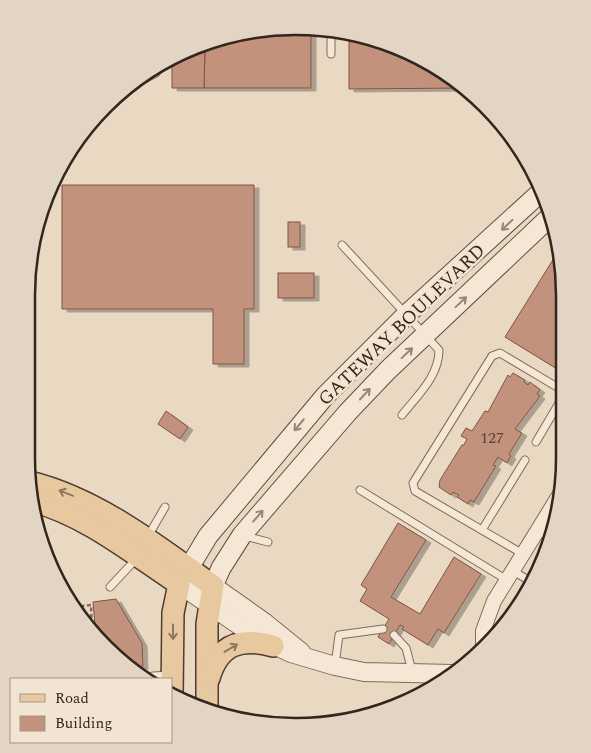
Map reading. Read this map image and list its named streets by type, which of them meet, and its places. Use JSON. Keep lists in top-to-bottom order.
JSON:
{
  "streets": {
    "main road": ["GATEWAY BOULEVARD"]
  },
  "house_numbers": ["127"],
  "legend": ["Road", "Building"]
}
